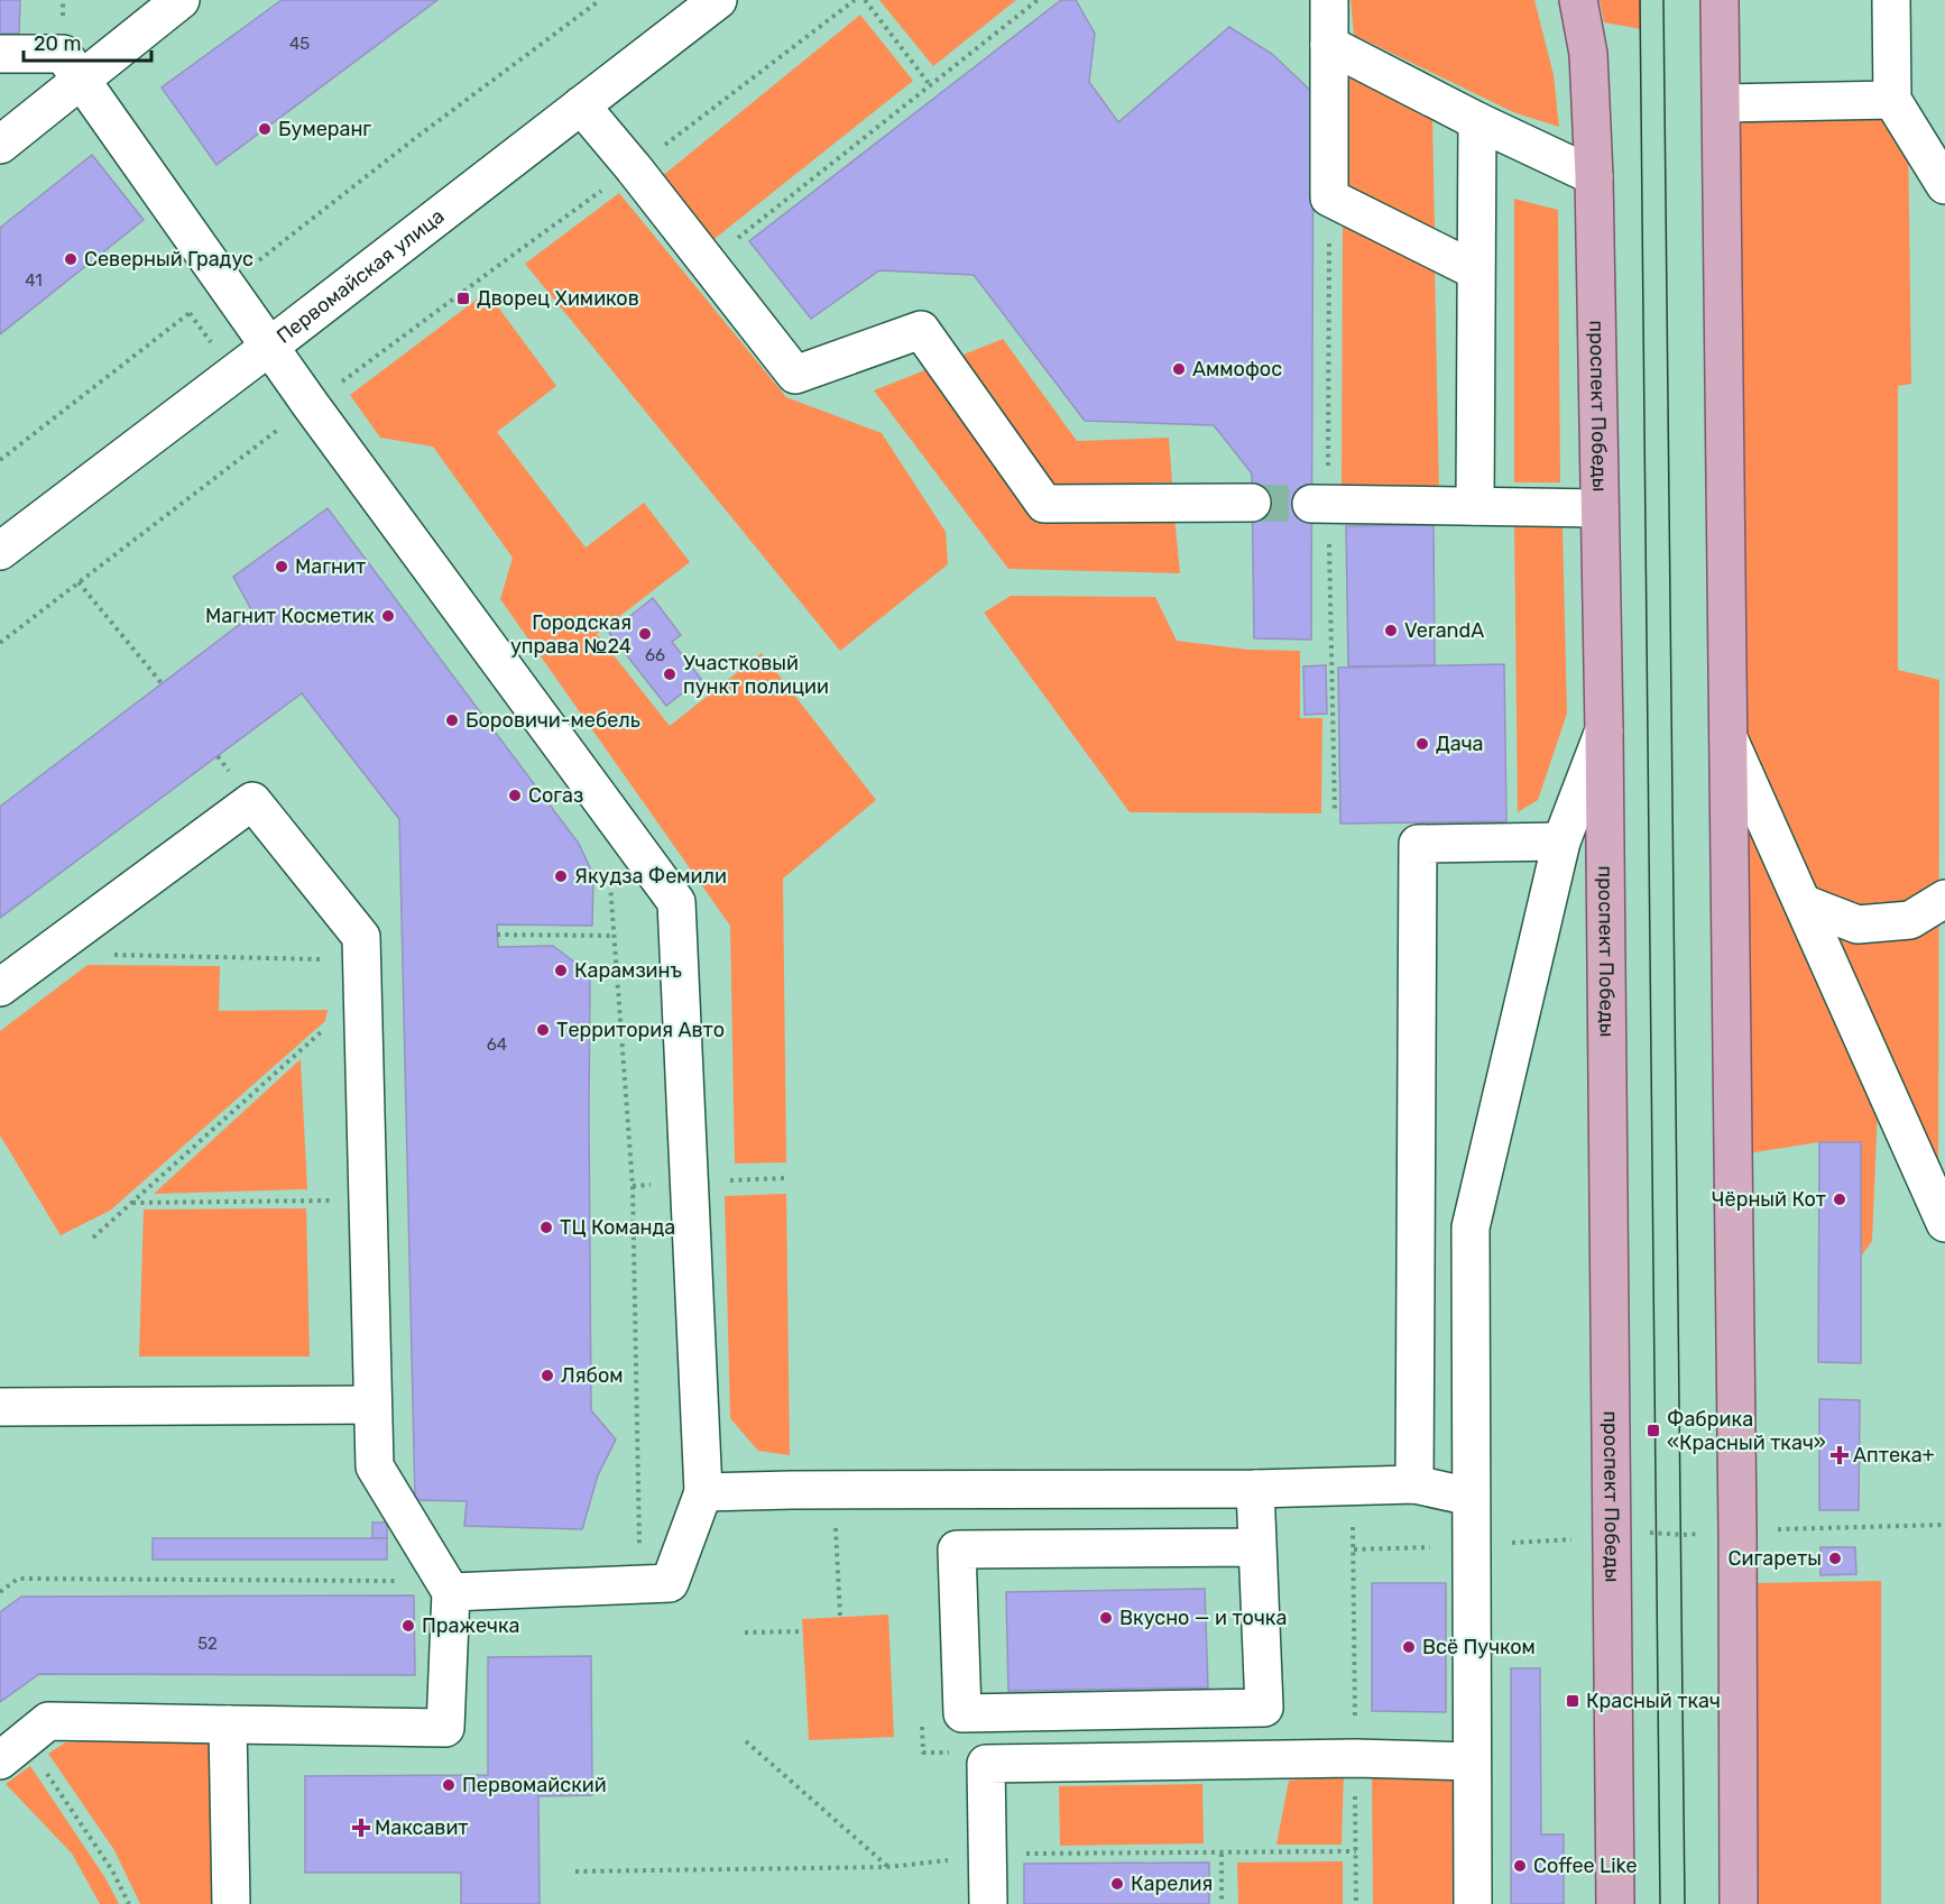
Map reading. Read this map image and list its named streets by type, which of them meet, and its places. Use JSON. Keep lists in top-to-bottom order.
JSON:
{
  "streets": {
    "main road": ["проспект Победы"],
    "street": ["Первомайская улица"]
  },
  "places": {
    "other": [
      "Бумеранг",
      "Северный Градус",
      "Аммофос",
      "Магнит",
      "Магнит Косметик",
      "VerandA",
      "Городская управа №24",
      "Участковый пункт полиции",
      "Боровичи-мебель",
      "Дача",
      "Согаз",
      "Якудза Фемили",
      "Карамзинъ",
      "Территория Авто",
      "Чёрный Кот",
      "ТЦ Команда",
      "Лябом",
      "Сигареты",
      "Вкусно — и точка",
      "Пражечка",
      "Всё Пучком",
      "Первомайский",
      "Coffee Like",
      "Карелия"
    ],
    "transit": ["Дворец Химиков", "Фабрика «Красный ткач»", "Красный ткач"],
    "health": ["Аптека+", "Максавит"]
  },
  "house_numbers": [
    "45",
    "41",
    "66",
    "64",
    "52"
  ],
  "scale_bar": "20 m"
}
